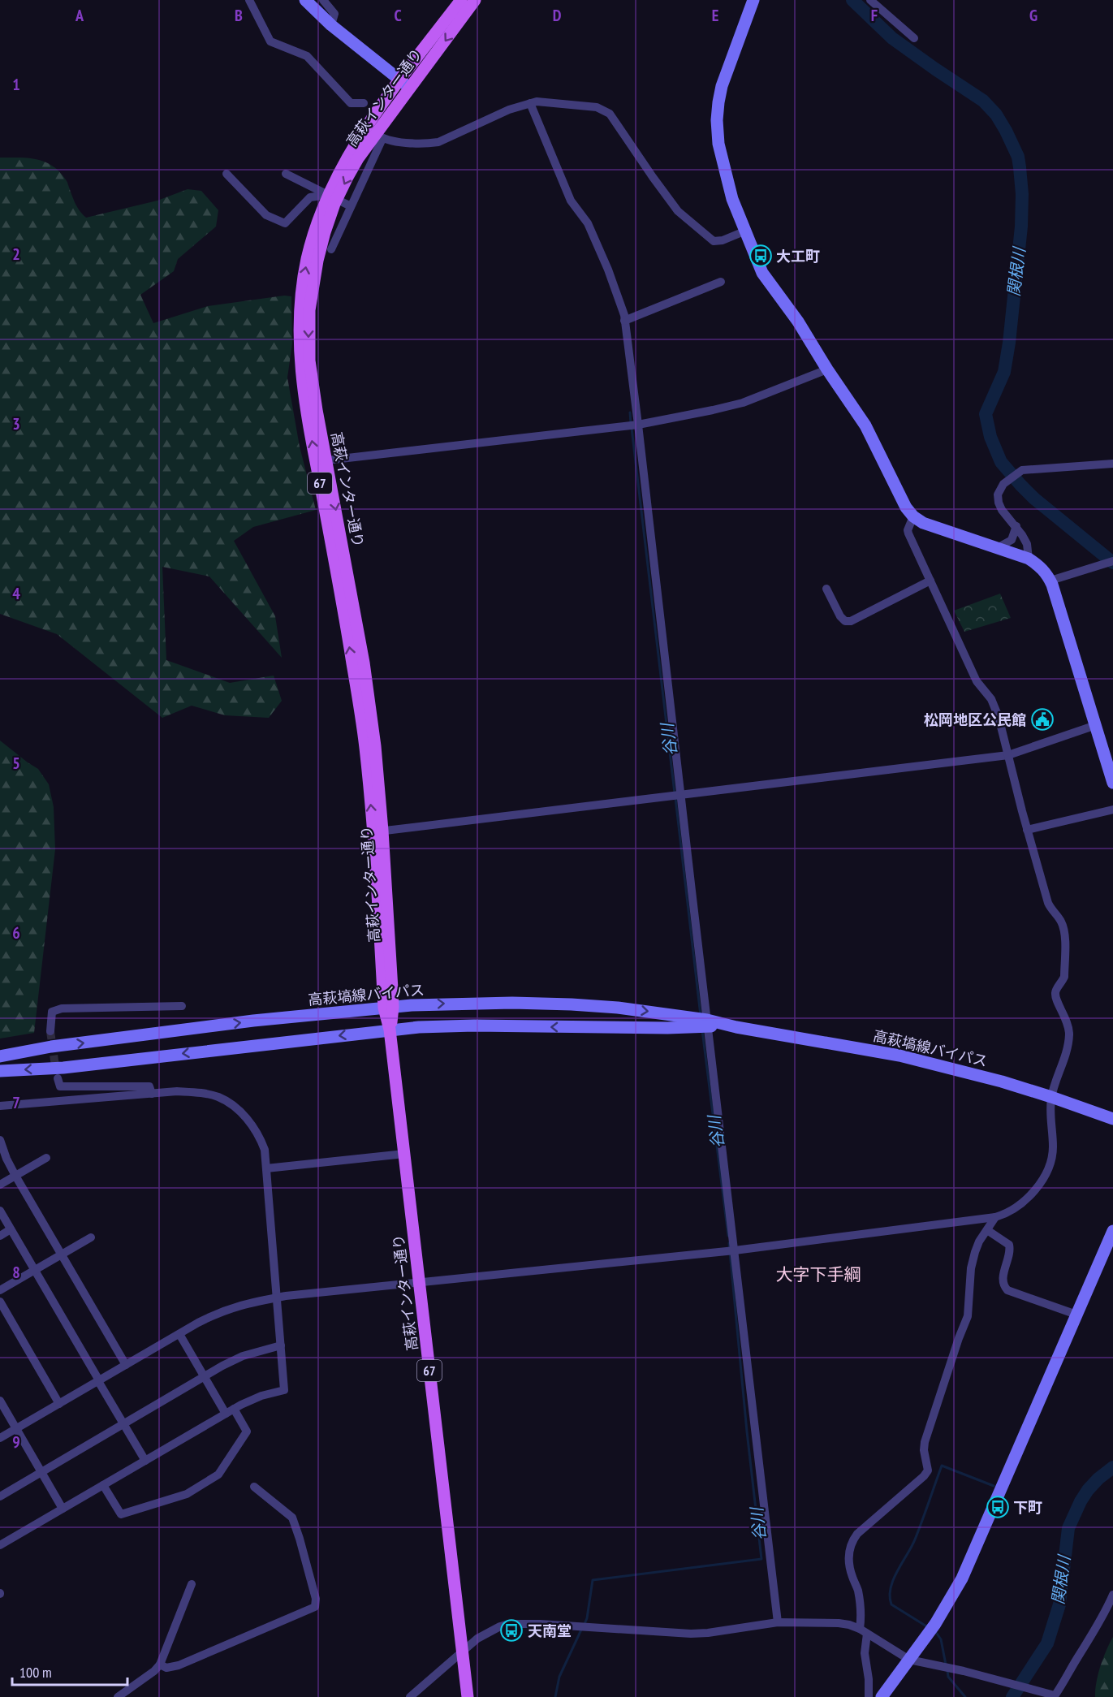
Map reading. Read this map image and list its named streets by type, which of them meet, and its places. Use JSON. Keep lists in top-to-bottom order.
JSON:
{
  "streets": {
    "main road": ["高萩インター通り", "67", "高萩塙線バイパス"]
  },
  "crossings": [
    ["高萩インター通り", "高萩塙線バイパス"]
  ],
  "districts": ["大字下手綱"],
  "water": ["関根川", "谷川"],
  "places": {
    "bus stop": ["大工町", "下町", "天南堂"],
    "public building": ["松岡地区公民館"]
  },
  "scale_bar": "100 m",
  "grid": {
    "columns": [
      "A",
      "B",
      "C",
      "D",
      "E",
      "F",
      "G"
    ],
    "rows": [
      "1",
      "2",
      "3",
      "4",
      "5",
      "6",
      "7",
      "8",
      "9"
    ]
  }
}
